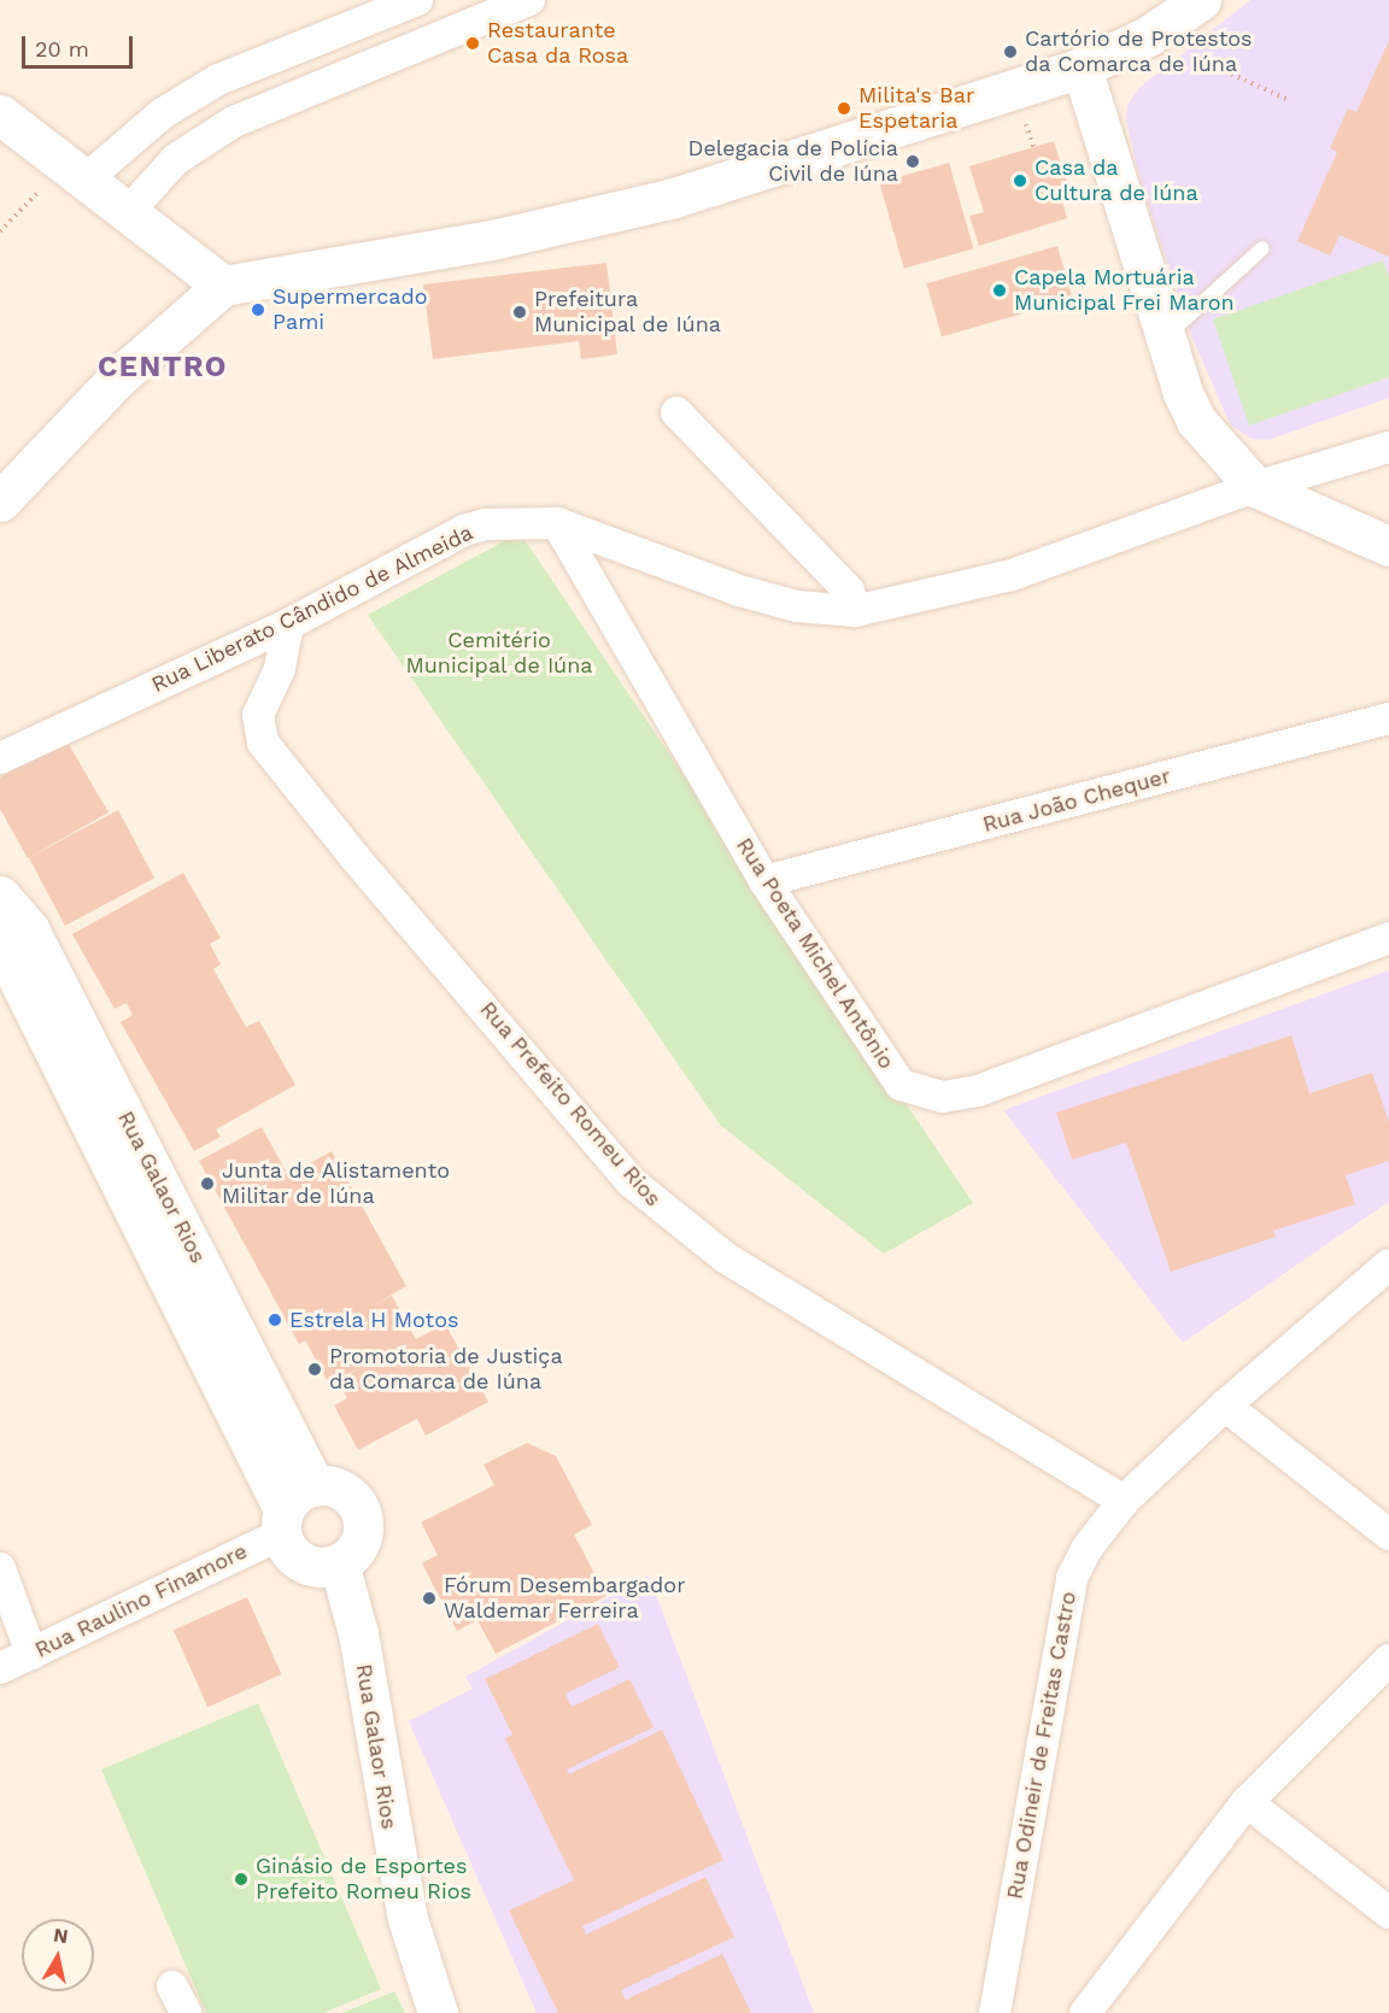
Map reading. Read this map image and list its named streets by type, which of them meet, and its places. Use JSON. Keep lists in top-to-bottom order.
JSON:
{
  "streets": {
    "street": [
      "Rua Liberato Cândido de Almeida",
      "Rua João Chequer",
      "Rua Poeta Michel Antônio",
      "Rua Prefeito Romeu Rios",
      "Rua Galaor Rios",
      "Rua Raulino Finamore",
      "Rua Odineir de Freitas Castro"
    ]
  },
  "crossings": [
    ["Rua Liberato Cândido de Almeida", "Rua Poeta Michel Antônio"],
    ["Rua Liberato Cândido de Almeida", "Rua Prefeito Romeu Rios"],
    ["Rua João Chequer", "Rua Poeta Michel Antônio"],
    ["Rua Prefeito Romeu Rios", "Rua Odineir de Freitas Castro"],
    ["Rua Galaor Rios", "Rua Raulino Finamore"]
  ],
  "districts": ["CENTRO"],
  "parks": ["Cemitério Municipal de Iúna"],
  "places": [
    "Restaurante Casa da Rosa",
    "Cartório de Protestos da Comarca de Iúna",
    "Milita's Bar Espetaria",
    "Delegacia de Polícia Civil de Iúna",
    "Casa da Cultura de Iúna",
    "Capela Mortuária Municipal Frei Maron",
    "Supermercado Pami",
    "Prefeitura Municipal de Iúna",
    "Junta de Alistamento Militar de Iúna",
    "Estrela H Motos",
    "Promotoria de Justiça da Comarca de Iúna",
    "Fórum Desembargador Waldemar Ferreira",
    "Ginásio de Esportes Prefeito Romeu Rios"
  ],
  "scale_bar": "20 m",
  "north": "top"
}
